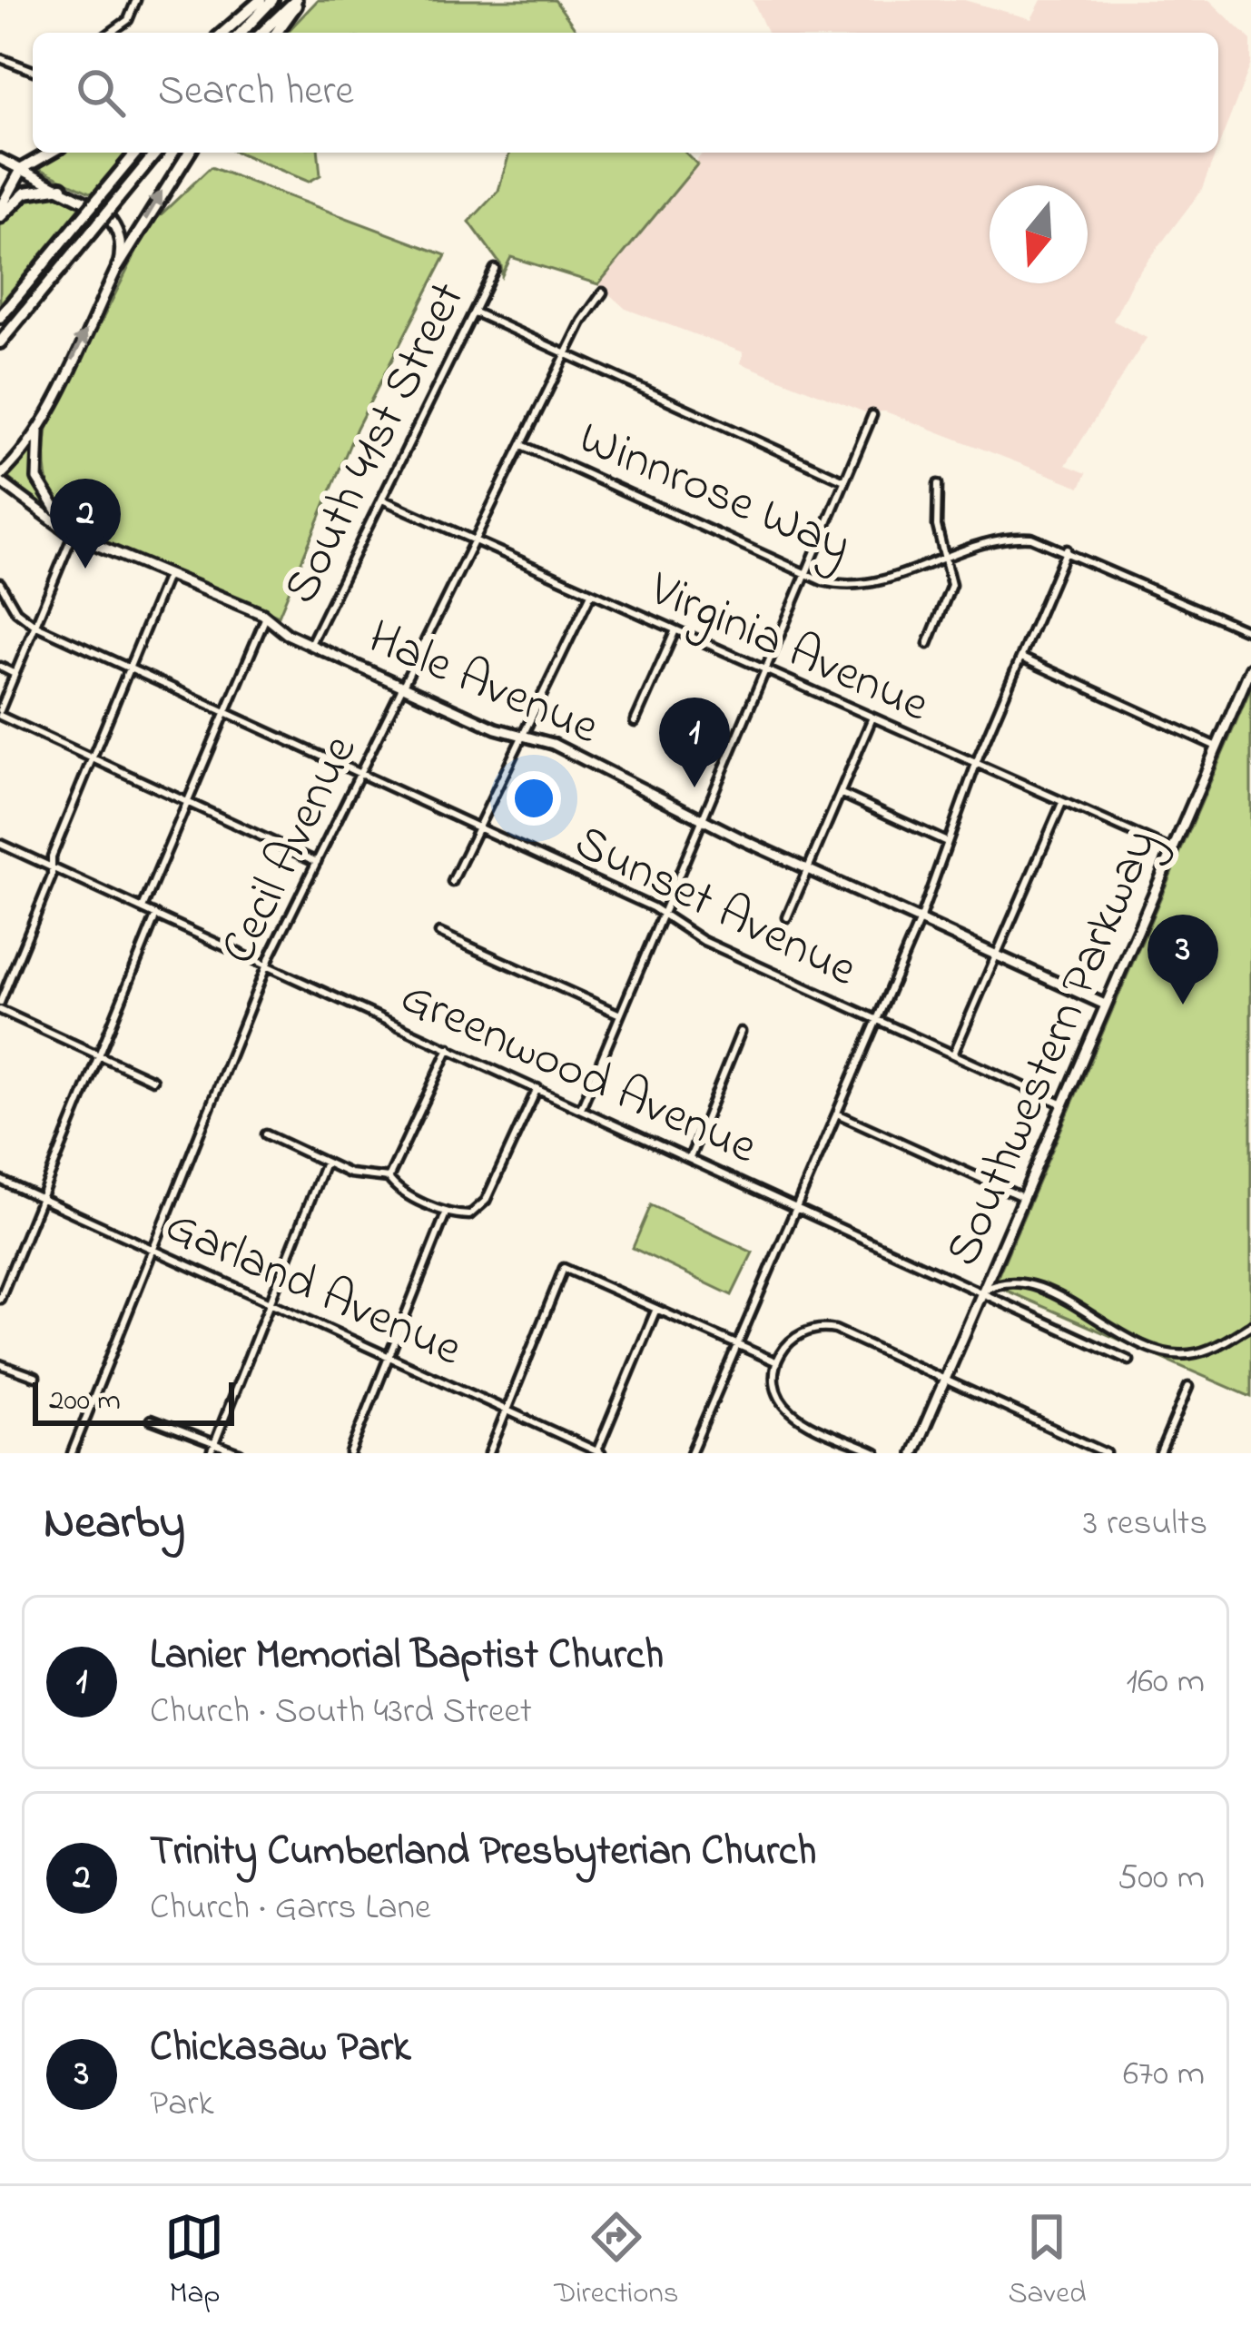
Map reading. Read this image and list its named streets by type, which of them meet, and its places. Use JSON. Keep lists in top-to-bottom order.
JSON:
{
  "streets": {
    "street": [
      "South 41st Street",
      "Winnrose Way",
      "Virginia Avenue",
      "Hale Avenue",
      "Cecil Avenue",
      "Sunset Avenue",
      "Southwestern Parkway",
      "Greenwood Avenue",
      "Garland Avenue"
    ]
  },
  "crossings": [
    ["South 41st Street", "Virginia Avenue"],
    ["South 41st Street", "Hale Avenue"],
    ["South 41st Street", "Sunset Avenue"],
    ["South 41st Street", "Greenwood Avenue"],
    ["Winnrose Way", "Cecil Avenue"],
    ["Virginia Avenue", "Cecil Avenue"],
    ["Virginia Avenue", "Southwestern Parkway"],
    ["Hale Avenue", "Cecil Avenue"],
    ["Hale Avenue", "Southwestern Parkway"],
    ["Cecil Avenue", "Sunset Avenue"],
    ["Cecil Avenue", "Greenwood Avenue"],
    ["Cecil Avenue", "Garland Avenue"],
    ["Sunset Avenue", "Southwestern Parkway"],
    ["Southwestern Parkway", "Greenwood Avenue"]
  ],
  "scale_bar": "200 m",
  "north": "bottom",
  "page": {
    "search": "Search here",
    "pins": ["2", "1", "3"],
    "scale": "200 m",
    "heading": ["Nearby", "3 results"],
    "list": [
      {
        "mark": "1",
        "name": "Lanier Memorial Baptist Church",
        "note": "Church · South 43rd Street",
        "value": "160 m"
      },
      {
        "mark": "2",
        "name": "Trinity Cumberland Presbyterian Church",
        "note": "Church · Garrs Lane",
        "value": "500 m"
      },
      {
        "mark": "3",
        "name": "Chickasaw Park",
        "note": "Park",
        "value": "670 m"
      }
    ],
    "nav": ["Map", "Directions", "Saved"]
  }
}
